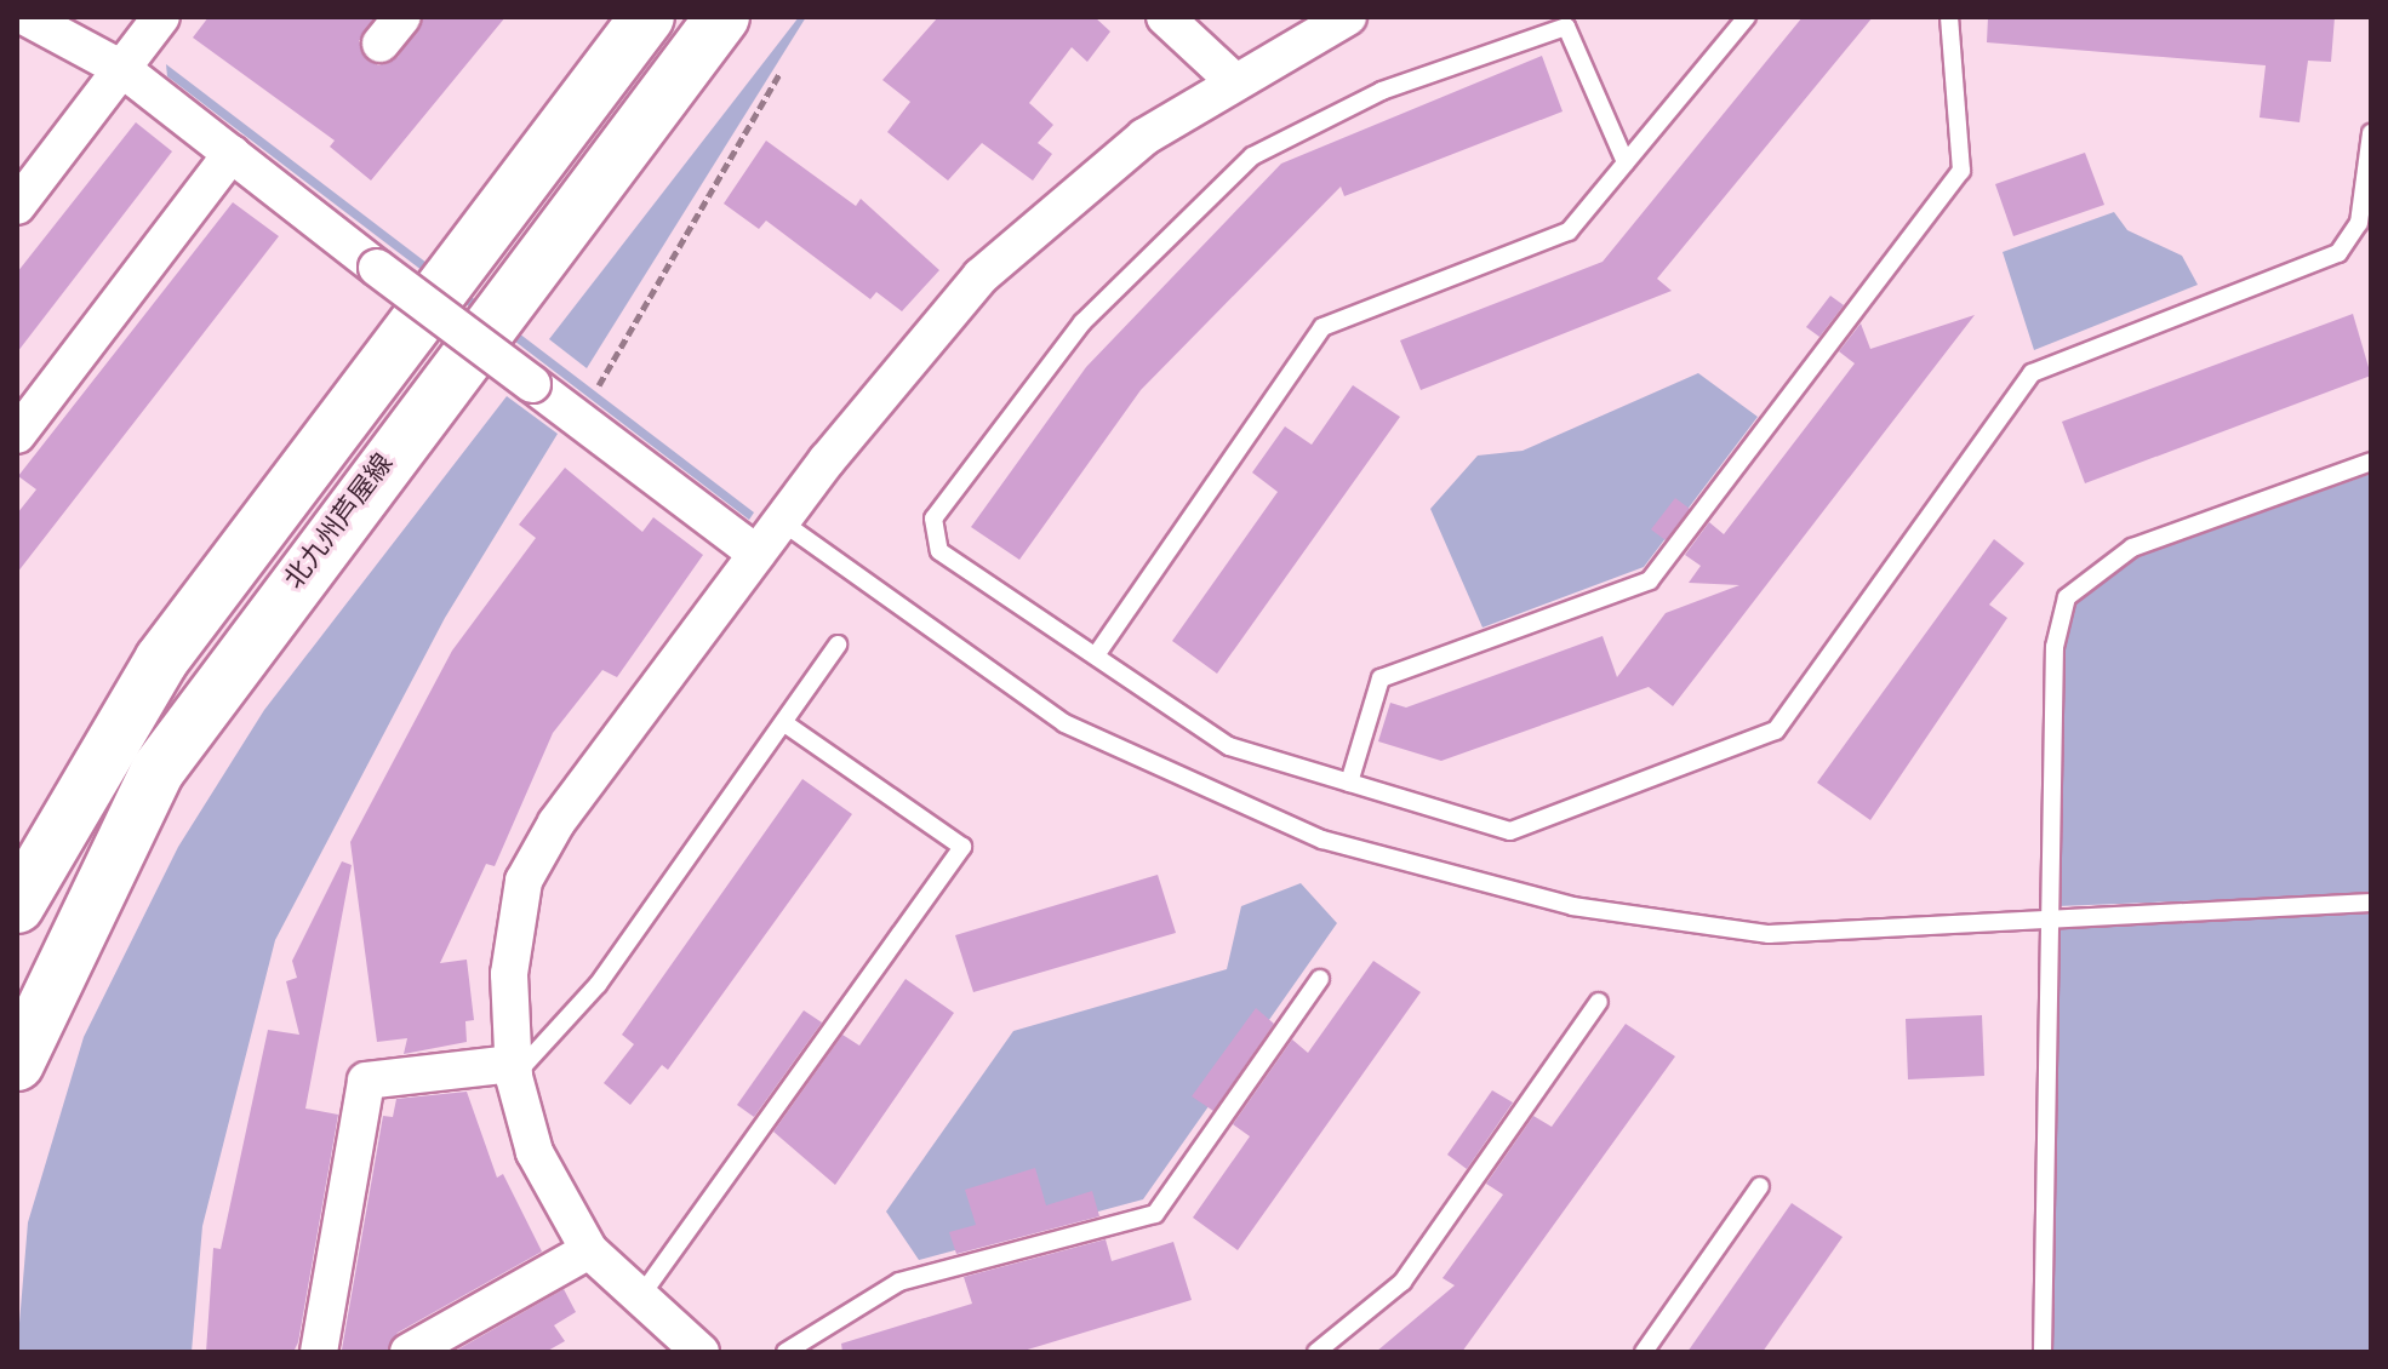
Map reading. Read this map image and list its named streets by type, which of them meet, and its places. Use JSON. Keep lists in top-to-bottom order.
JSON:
{
  "streets": {
    "main road": ["北九州芦屋線"]
  }
}
